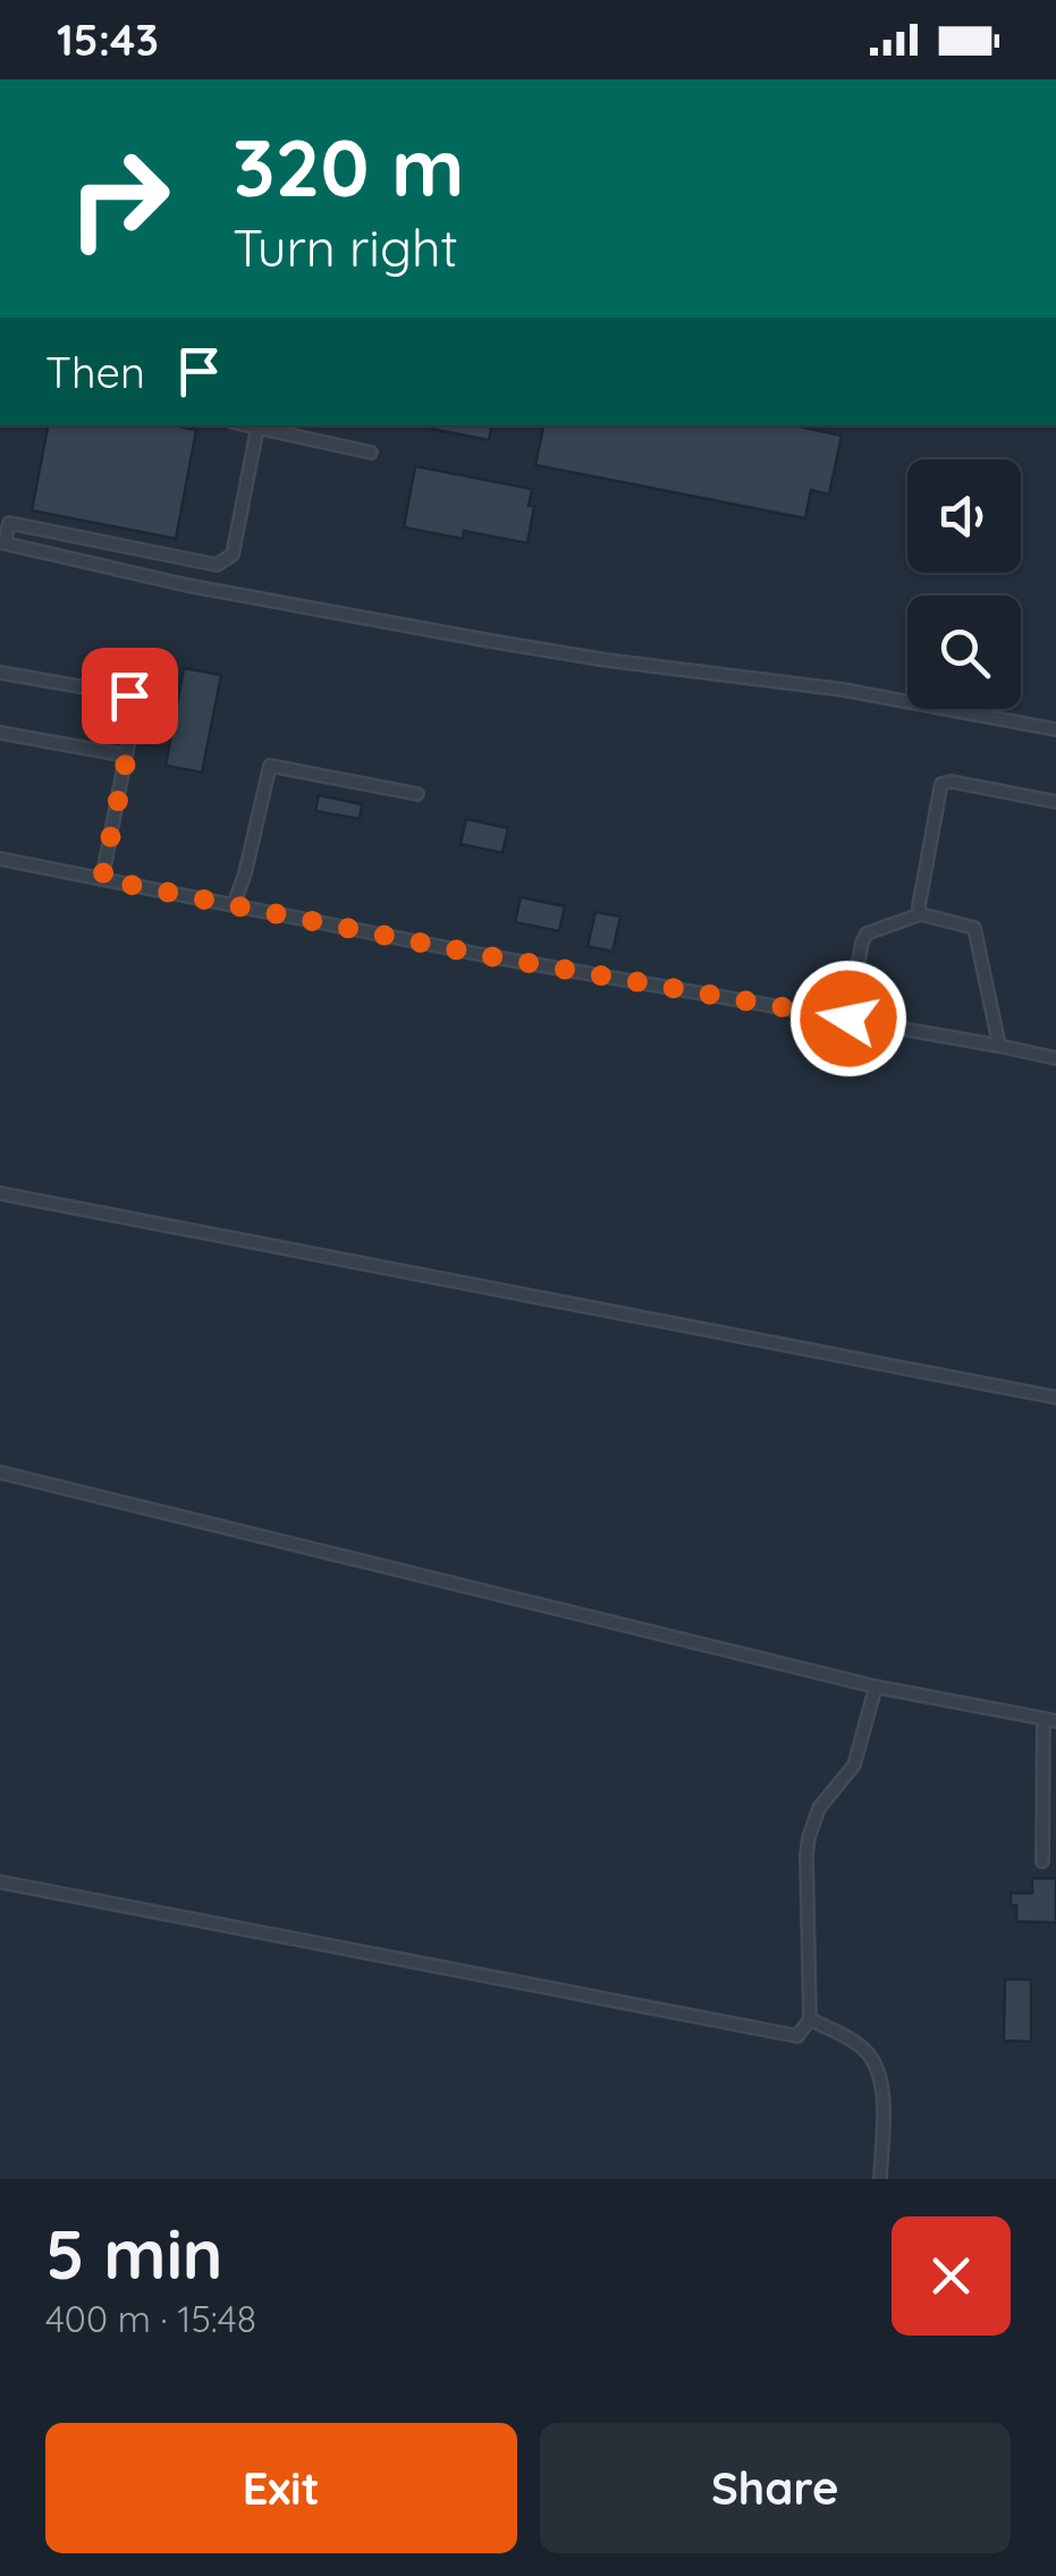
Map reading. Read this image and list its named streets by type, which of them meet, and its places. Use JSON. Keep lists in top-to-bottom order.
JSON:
{
  "page": {
    "status": "15:43",
    "turn": ["320 m", "Turn right"],
    "then": "Then",
    "heading": ["5 min", "400 m · 15:48"],
    "buttons": ["Exit", "Share"]
  }
}
